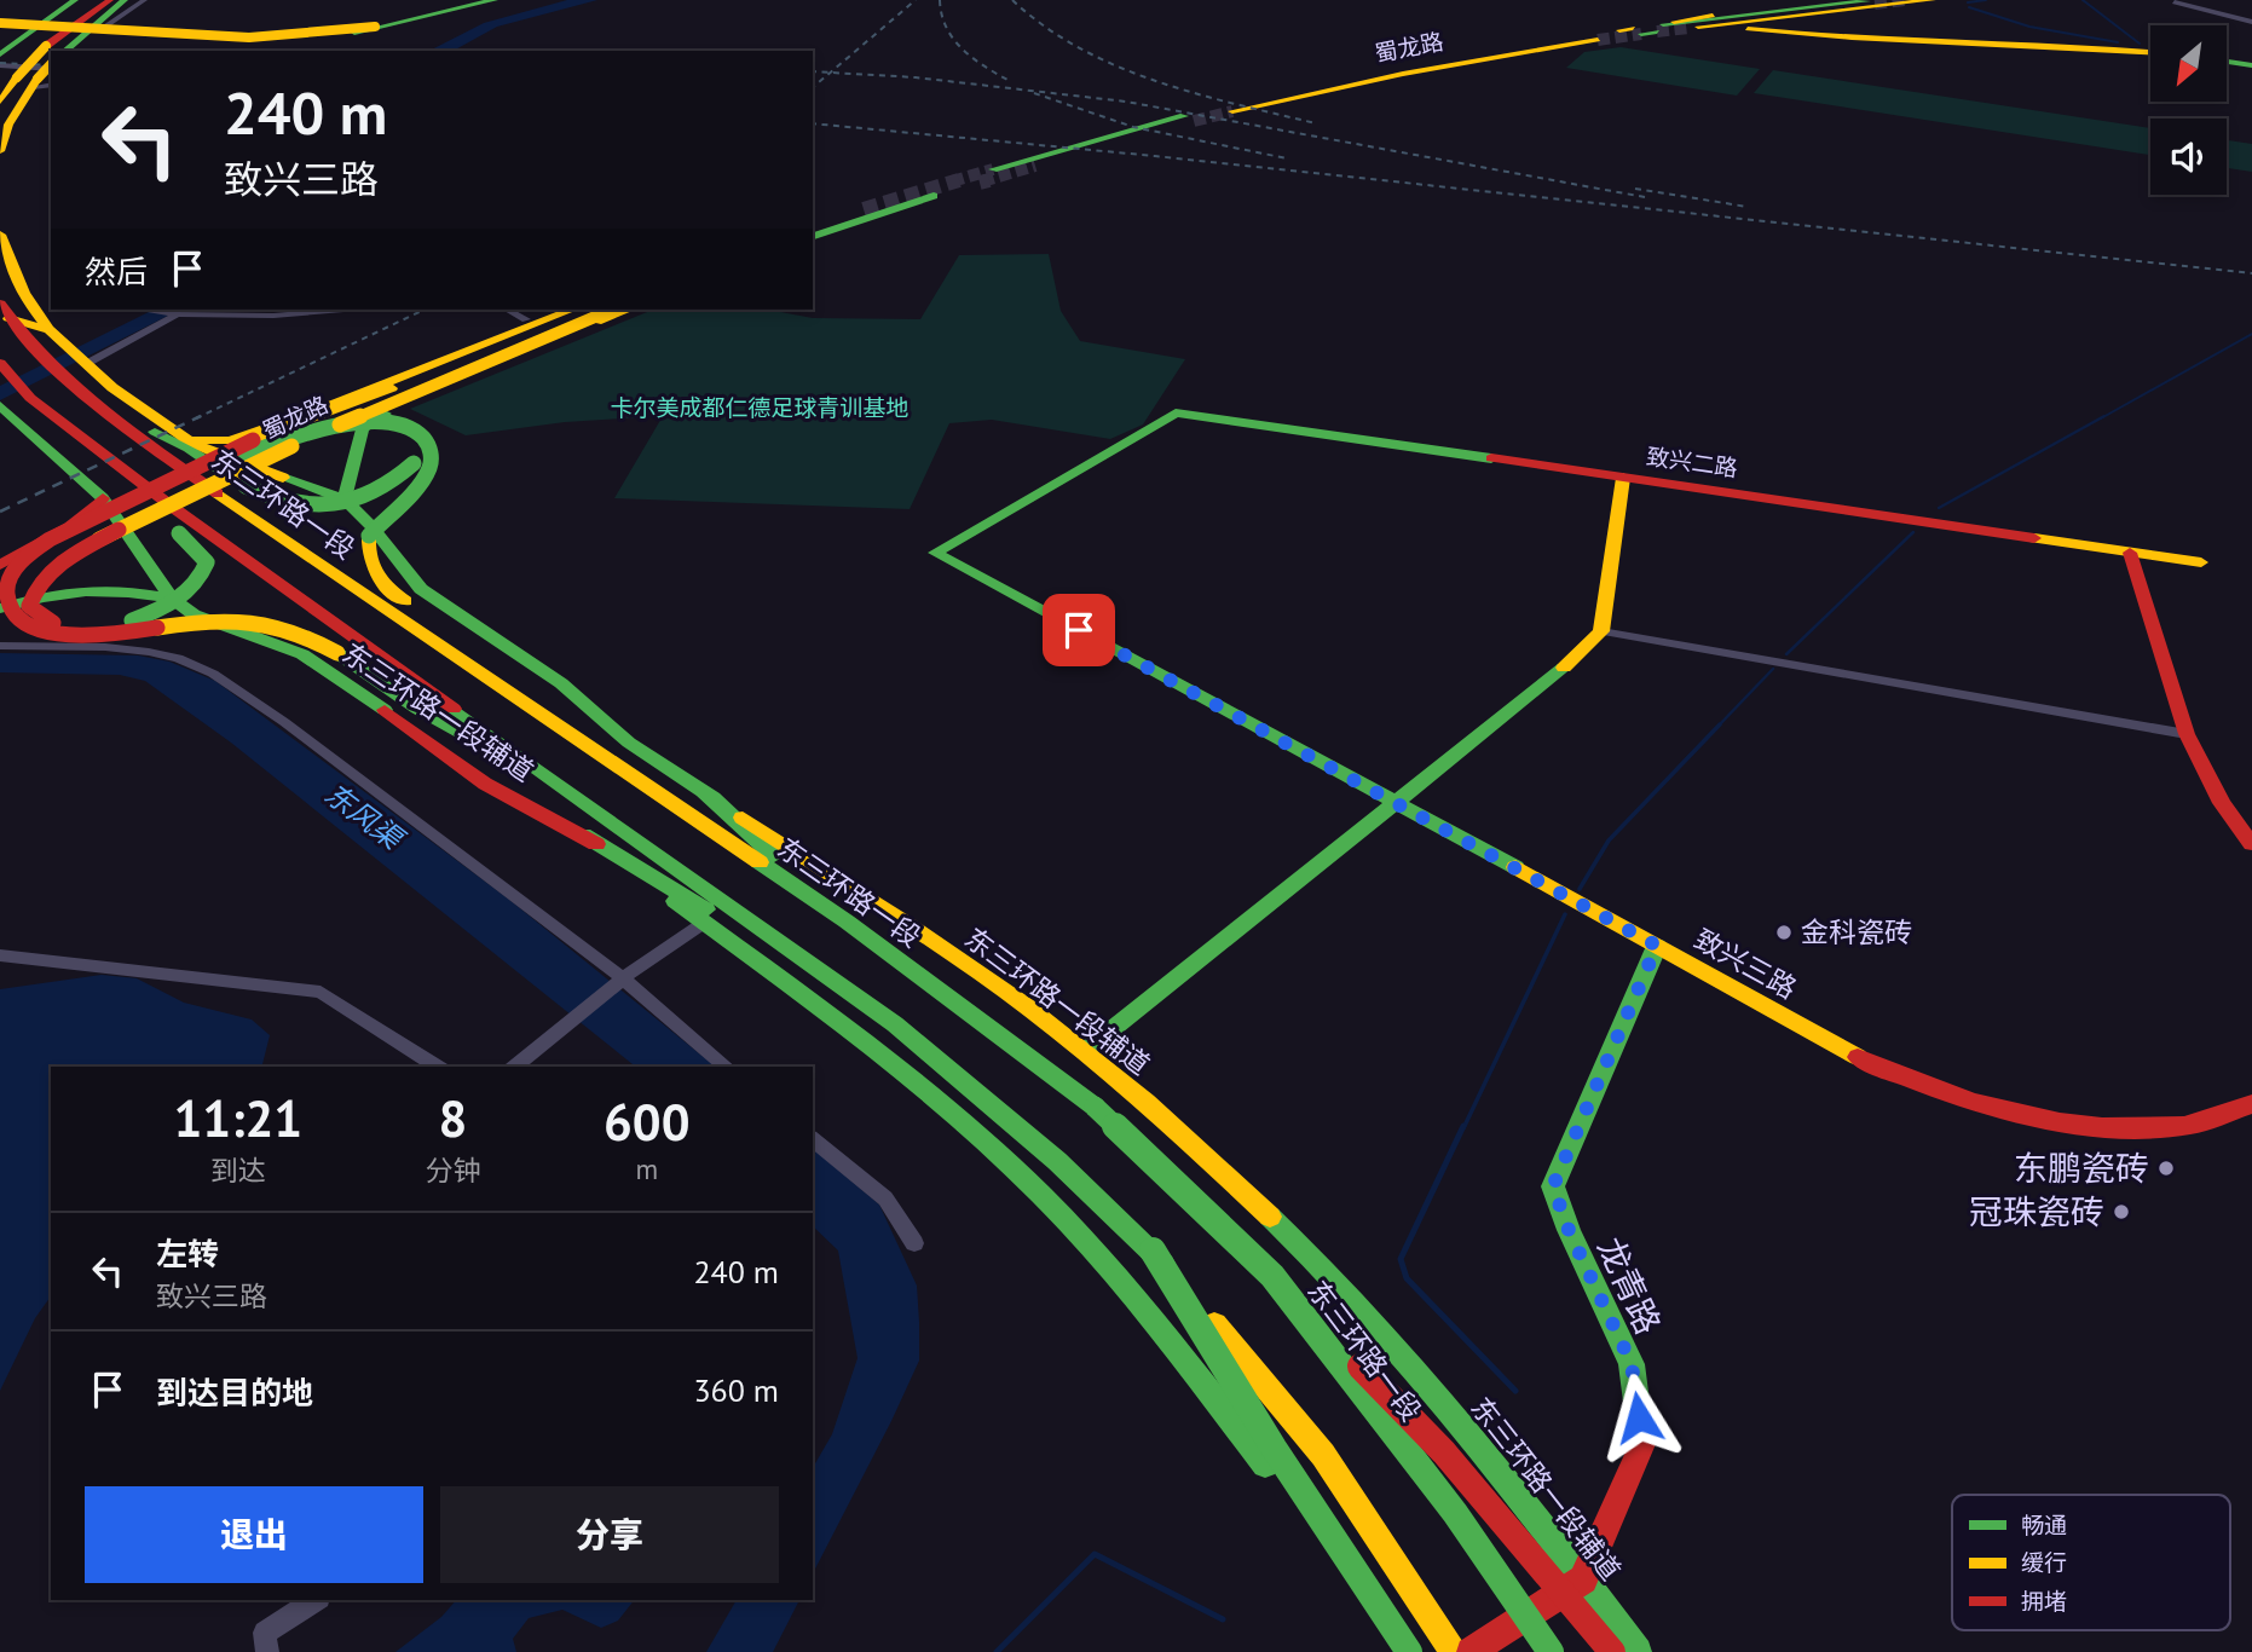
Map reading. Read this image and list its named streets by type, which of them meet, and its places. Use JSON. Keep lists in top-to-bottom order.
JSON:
{
  "streets": {
    "main road": [
      "蜀龙路",
      "致兴二路",
      "东三环路一段",
      "东三环路一段辅道",
      "致兴三路",
      "龙青路"
    ]
  },
  "crossings": [
    ["致兴二路", "致兴三路"],
    ["东三环路一段辅道", "龙青路"],
    ["致兴三路", "龙青路"]
  ],
  "water": ["东风渠"],
  "parks": ["卡尔美成都仁德足球青训基地"],
  "places": ["金科瓷砖", "东鹏瓷砖", "冠珠瓷砖"],
  "legend": ["畅通", "缓行", "拥堵"],
  "north": "bottom left",
  "page": {
    "turn": ["240 m", "致兴三路"],
    "then": "然后",
    "eta": [
      "11:21",
      "到达",
      "8",
      "分钟",
      "600",
      "m"
    ],
    "list": [
      {
        "name": "左转",
        "note": "致兴三路",
        "value": "240 m"
      },
      {
        "name": "到达目的地",
        "value": "360 m"
      }
    ],
    "buttons": ["退出", "分享"]
  }
}
